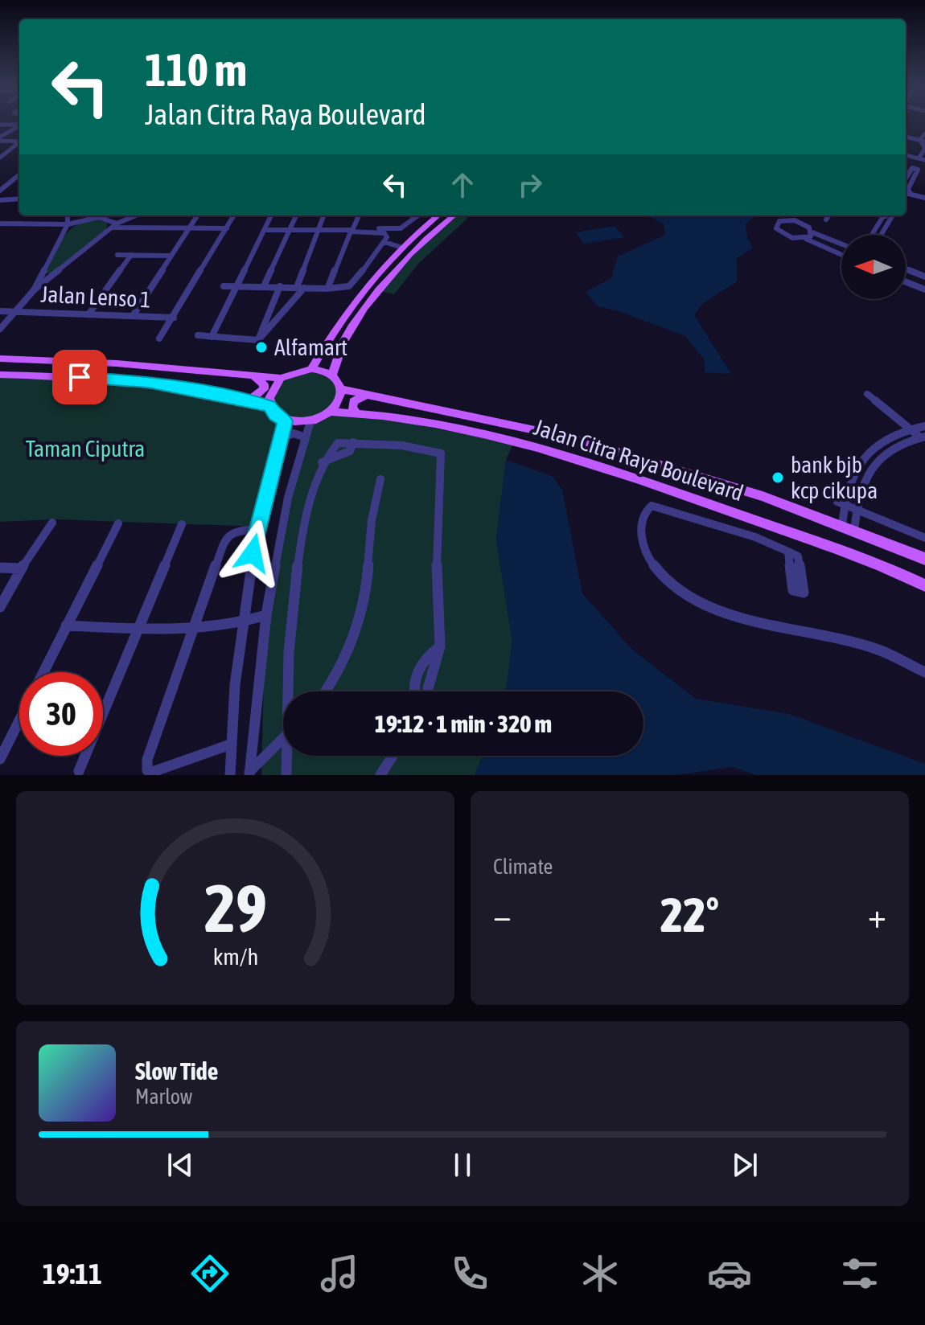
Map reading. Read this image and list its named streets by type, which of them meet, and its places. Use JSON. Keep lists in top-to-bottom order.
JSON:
{
  "streets": {
    "main road": ["Jalan Citra Raya Boulevard"],
    "street": ["Jalan Lenso 1"]
  },
  "parks": ["Taman Ciputra"],
  "places": ["Alfamart", "bank bjb kcp cikupa"],
  "north": "left",
  "page": {
    "turn": ["110 m", "Jalan Citra Raya Boulevard"],
    "limit": "30",
    "trip": "19:12 · 1 min · 320 m",
    "tile": "Climate",
    "heat": ["−", "22°", "+"],
    "song": ["Slow Tide", "Marlow"],
    "tabs": "19:11",
    "gauge": ["29", "km/h"]
  }
}
